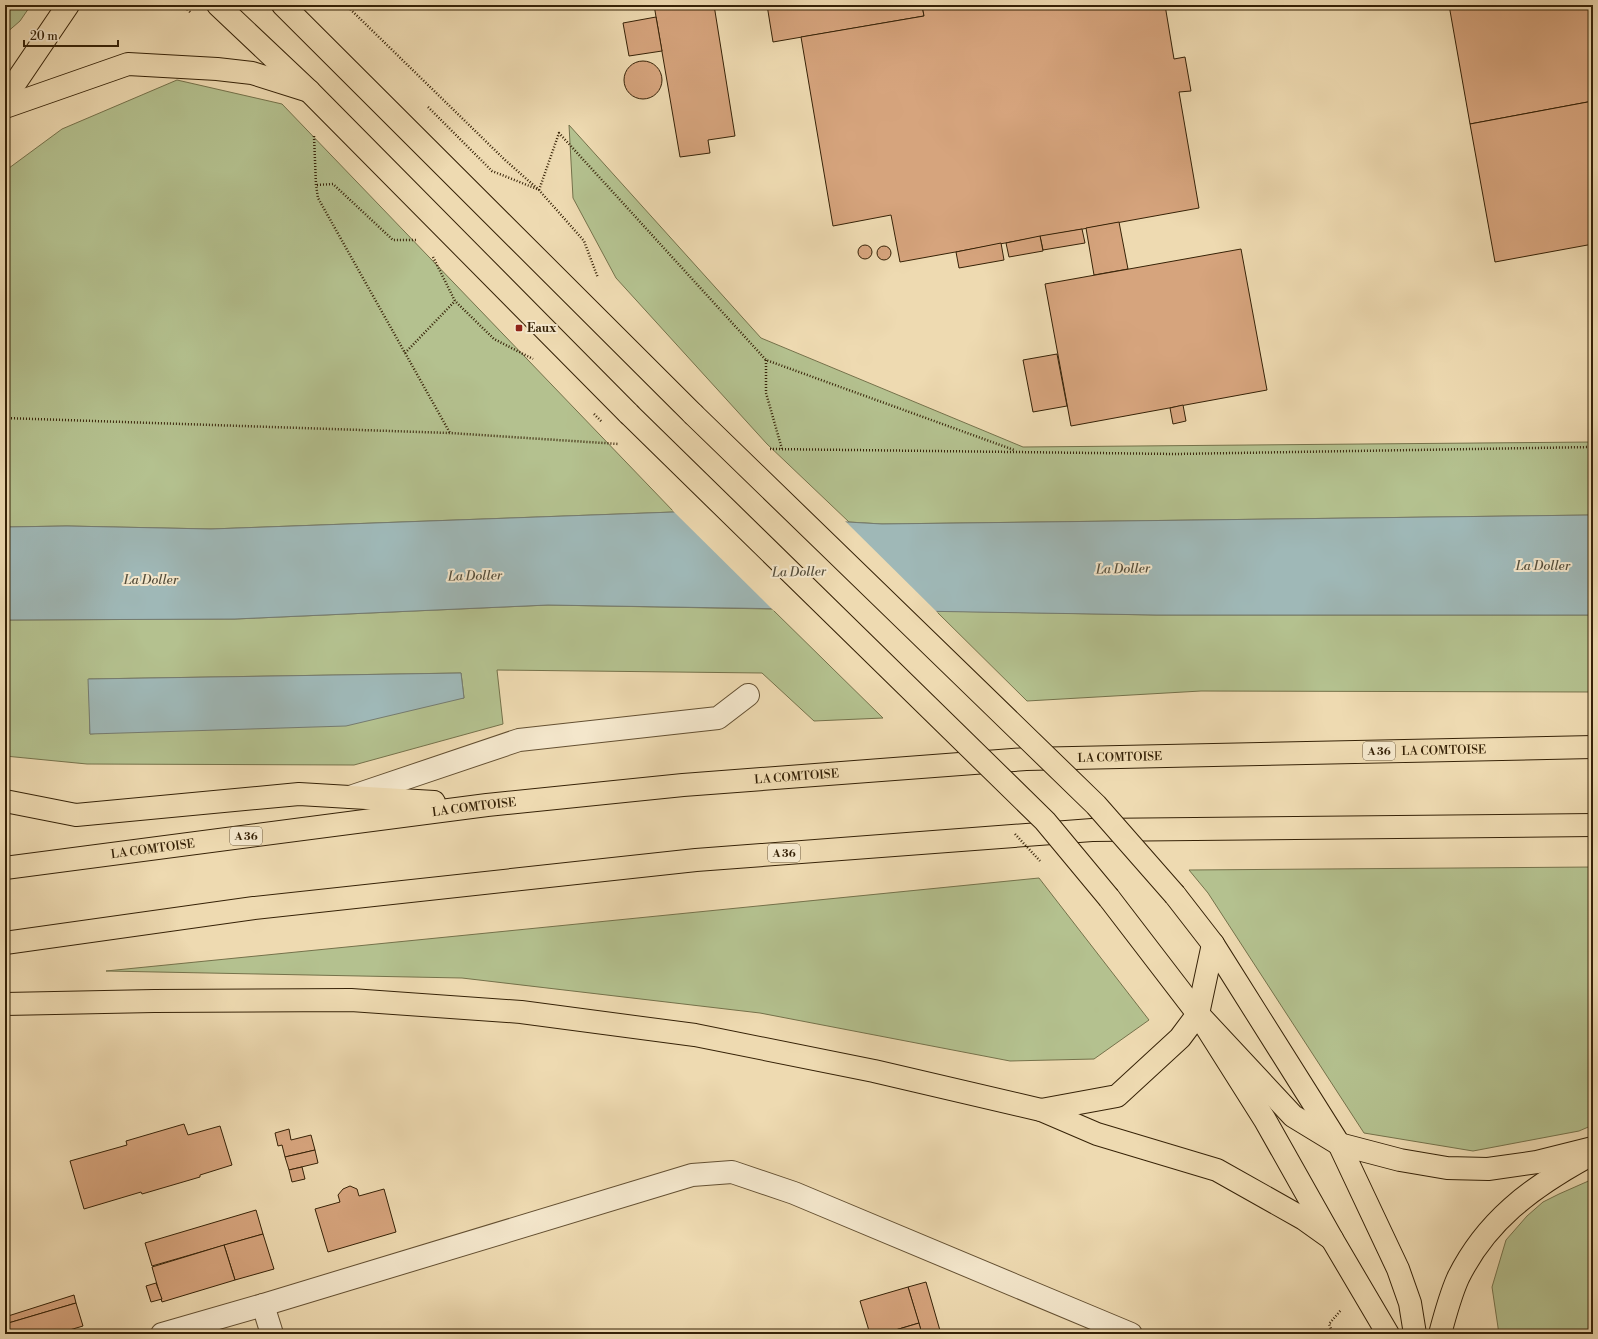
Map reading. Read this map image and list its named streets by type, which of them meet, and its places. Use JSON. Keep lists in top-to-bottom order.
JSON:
{
  "streets": {
    "main road": ["LA COMTOISE", "A 36"]
  },
  "water": ["La Doller"],
  "places": {
    "transit": ["Eaux"]
  },
  "scale_bar": "20 m"
}
